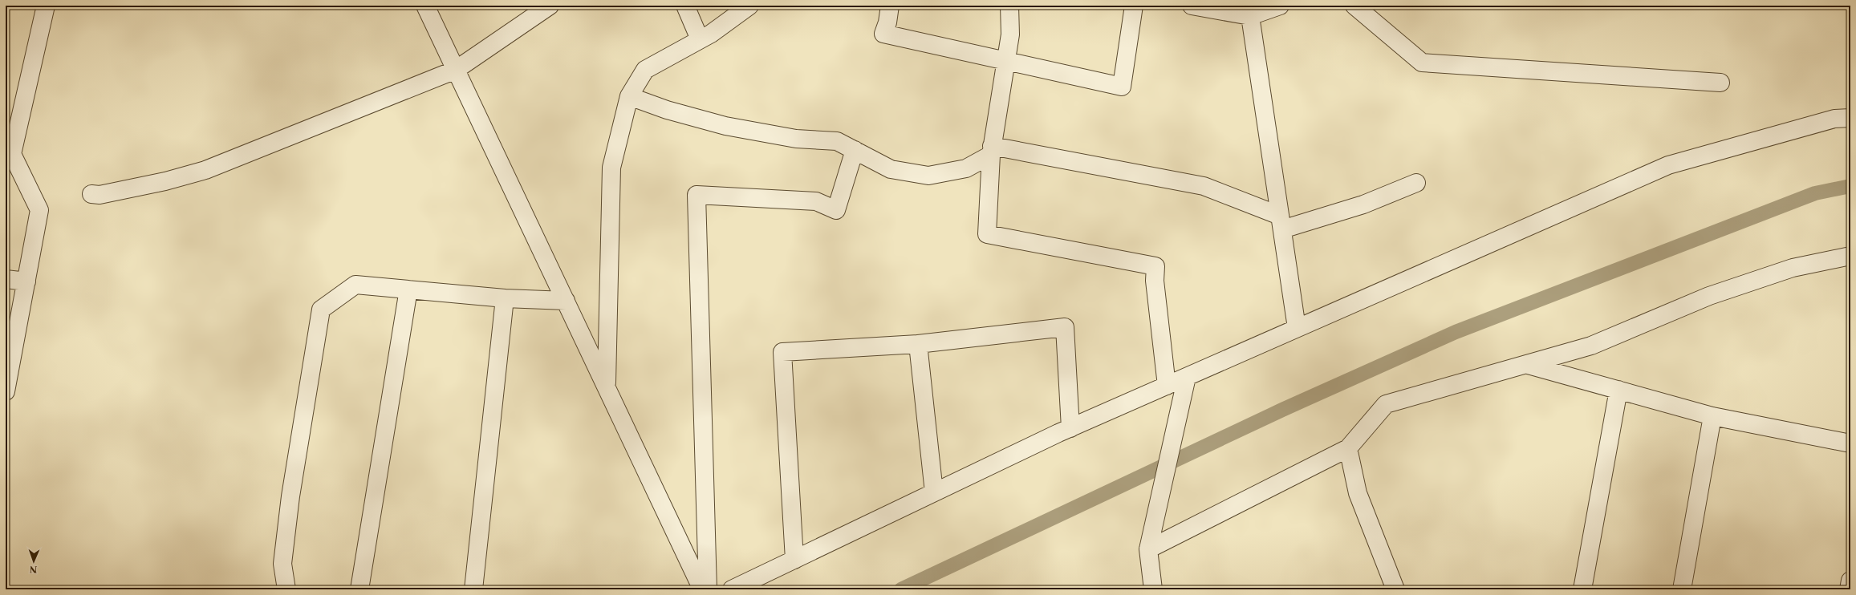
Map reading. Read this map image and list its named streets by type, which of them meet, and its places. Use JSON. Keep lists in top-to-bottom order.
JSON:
{
  "north": "bottom"
}
